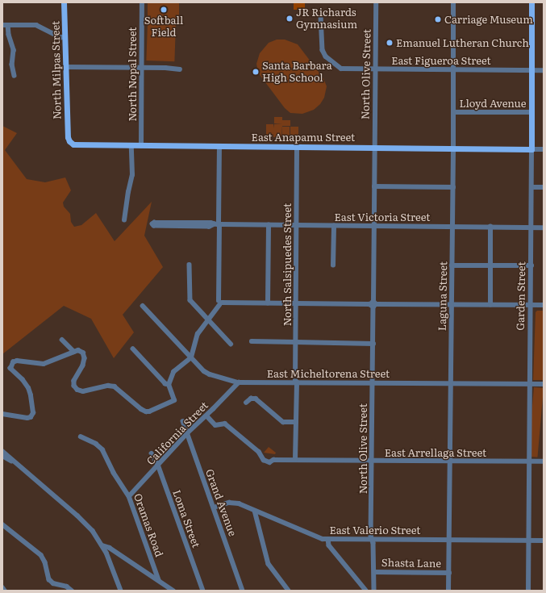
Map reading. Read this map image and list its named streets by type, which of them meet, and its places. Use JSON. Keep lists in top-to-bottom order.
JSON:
{
  "streets": {
    "main road": ["North Milpas Street", "East Anapamu Street", "Garden Street"],
    "street": [
      "East Figueroa Street",
      "North Nopal Street",
      "North Olive Street",
      "Lloyd Avenue",
      "East Victoria Street",
      "North Salsipuedes Street",
      "Laguna Street",
      "East Micheltorena Street",
      "California Street",
      "East Arrellaga Street",
      "Grand Avenue",
      "Loma Street",
      "Oramas Road",
      "East Valerio Street",
      "Shasta Lane"
    ]
  },
  "crossings": [
    ["East Figueroa Street", "North Olive Street"],
    ["East Figueroa Street", "Laguna Street"],
    ["East Figueroa Street", "Garden Street"],
    ["North Milpas Street", "East Anapamu Street"],
    ["North Nopal Street", "East Anapamu Street"],
    ["North Olive Street", "East Anapamu Street"],
    ["North Olive Street", "East Victoria Street"],
    ["North Olive Street", "East Micheltorena Street"],
    ["North Olive Street", "East Arrellaga Street"],
    ["North Olive Street", "East Valerio Street"],
    ["North Olive Street", "Shasta Lane"],
    ["Lloyd Avenue", "Laguna Street"],
    ["Lloyd Avenue", "Garden Street"],
    ["East Anapamu Street", "North Salsipuedes Street"],
    ["East Anapamu Street", "Laguna Street"],
    ["East Anapamu Street", "Garden Street"],
    ["East Victoria Street", "North Salsipuedes Street"],
    ["East Victoria Street", "Laguna Street"],
    ["East Victoria Street", "Garden Street"],
    ["North Salsipuedes Street", "East Micheltorena Street"],
    ["North Salsipuedes Street", "East Arrellaga Street"],
    ["Laguna Street", "East Micheltorena Street"],
    ["Laguna Street", "East Arrellaga Street"],
    ["Laguna Street", "East Valerio Street"],
    ["Laguna Street", "Shasta Lane"],
    ["Garden Street", "East Micheltorena Street"],
    ["Garden Street", "East Arrellaga Street"],
    ["Garden Street", "East Valerio Street"],
    ["East Micheltorena Street", "California Street"],
    ["California Street", "East Arrellaga Street"],
    ["California Street", "Grand Avenue"],
    ["California Street", "Loma Street"],
    ["California Street", "Oramas Road"],
    ["Grand Avenue", "East Valerio Street"]
  ],
  "places": [
    "Softball Field",
    "JR Richards Gymnasium",
    "Carriage Museum",
    "Emanuel Lutheran Church",
    "Santa Barbara High School"
  ]
}
